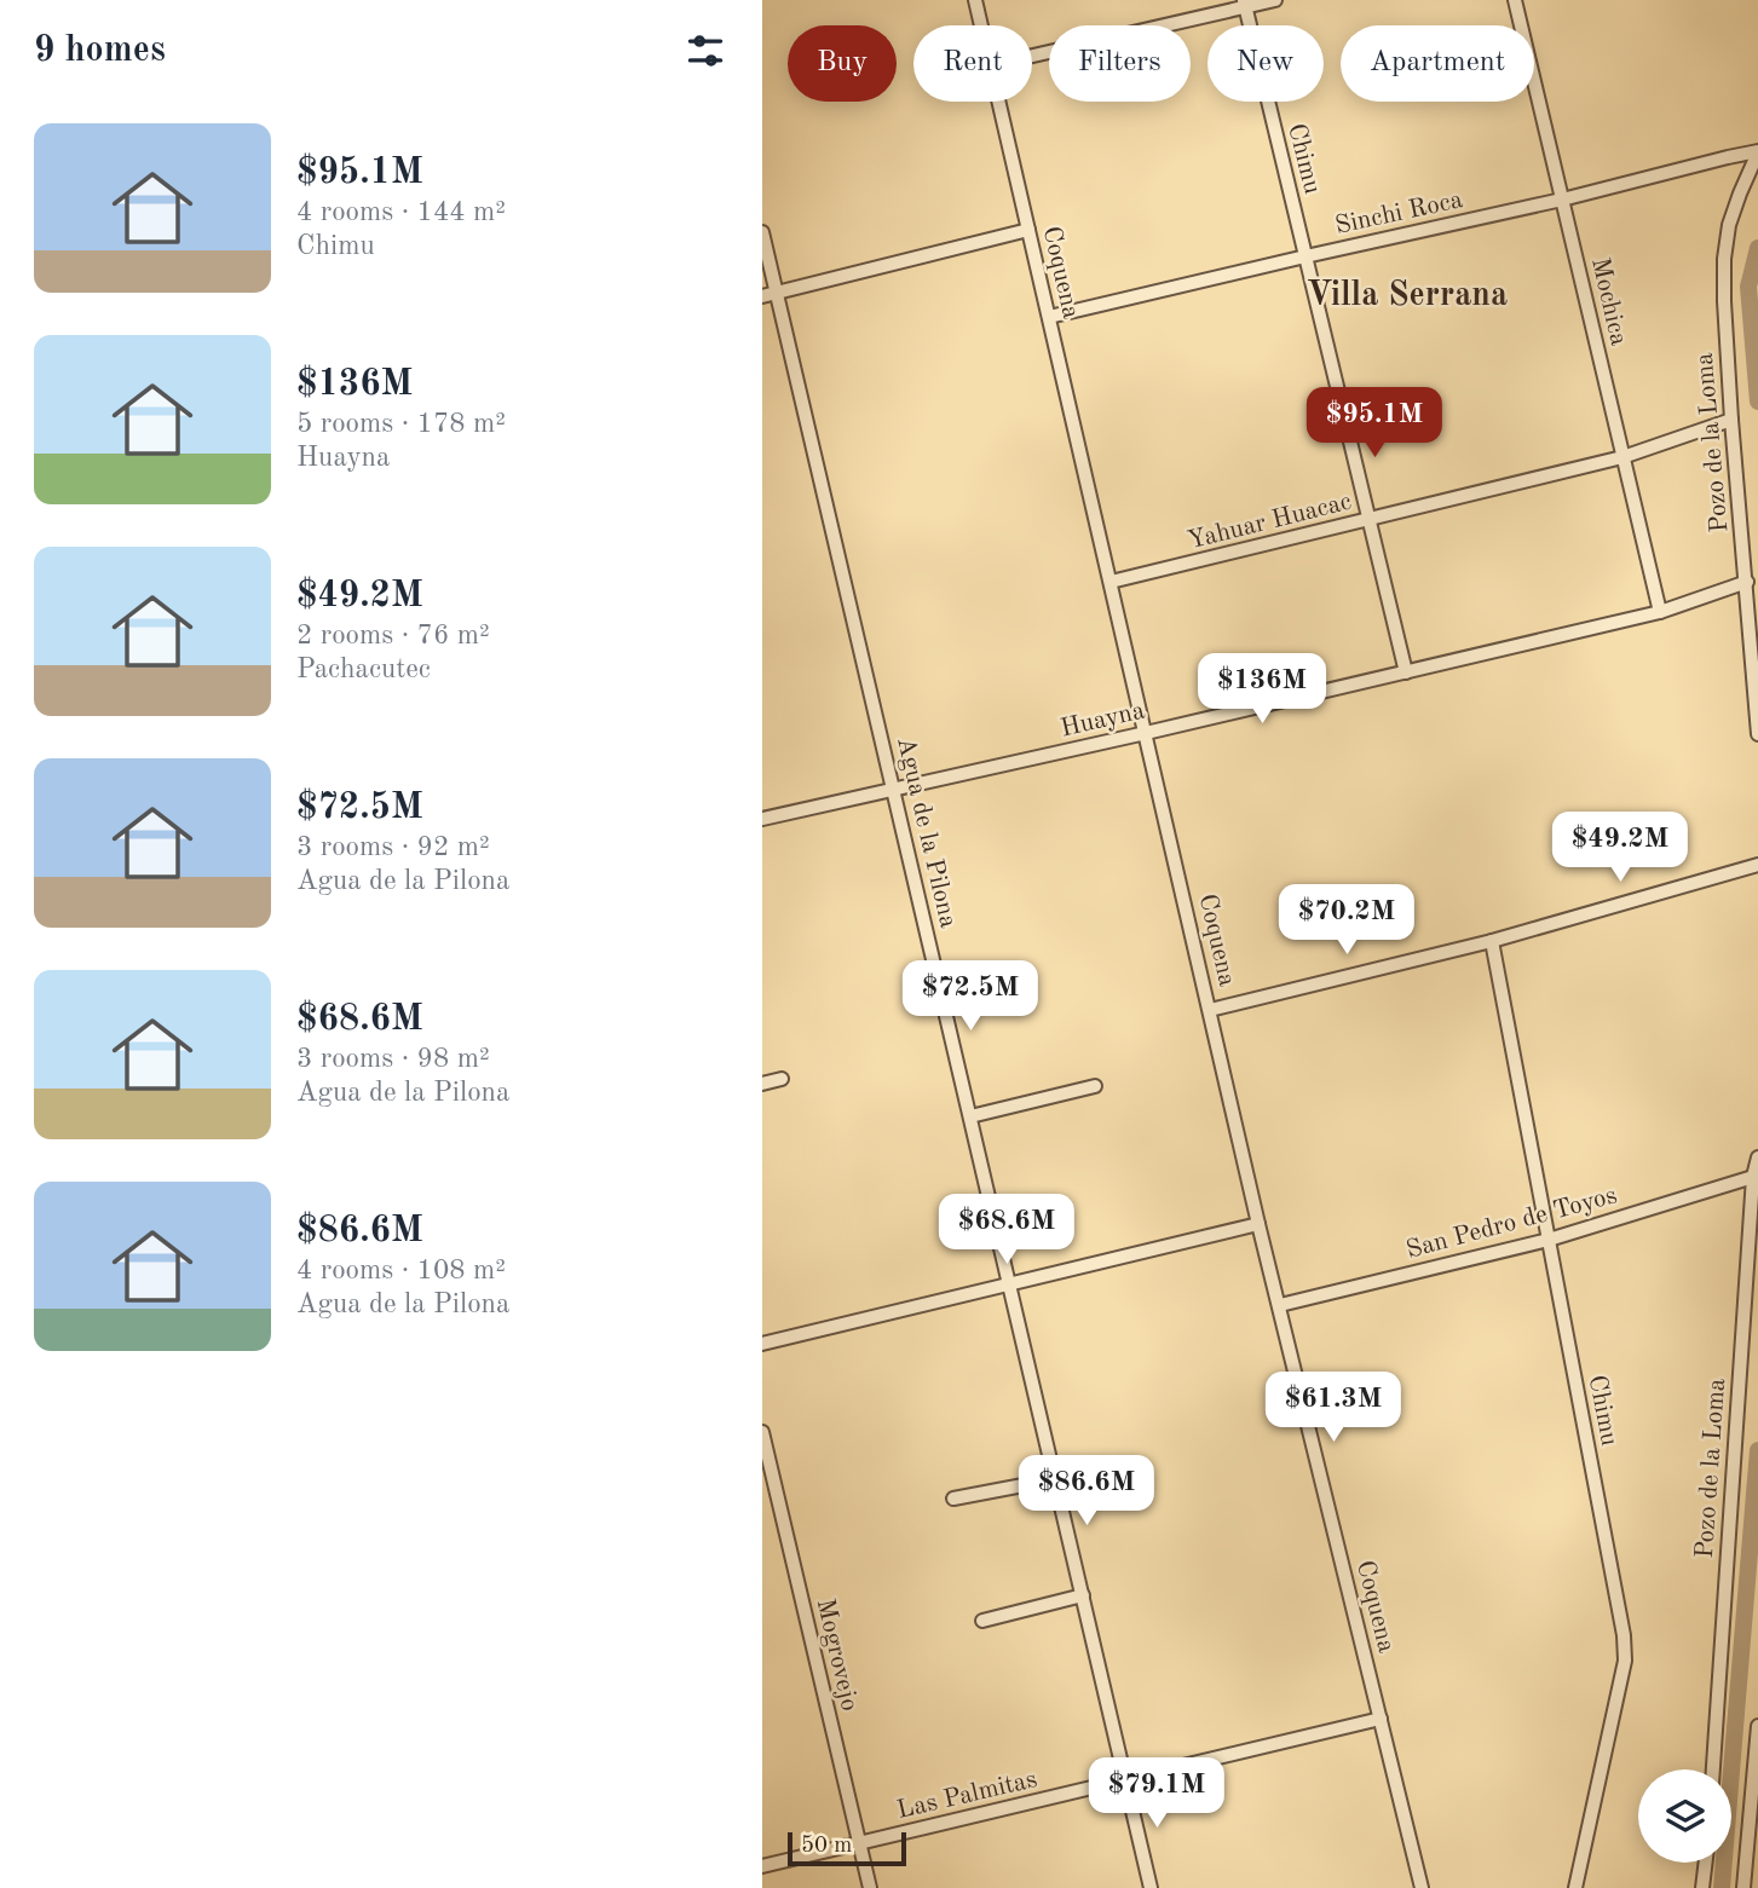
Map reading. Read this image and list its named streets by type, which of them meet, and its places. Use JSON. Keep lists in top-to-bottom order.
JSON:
{
  "streets": {
    "street": [
      "Chimu",
      "Sinchi Roca",
      "Coquena",
      "Mochica",
      "Pozo de la Loma",
      "Yahuar Huacac",
      "Huayna",
      "Agua de la Pilona",
      "San Pedro de Toyos",
      "Mogrovejo",
      "Las Palmitas"
    ]
  },
  "crossings": [
    ["Chimu", "Sinchi Roca"],
    ["Chimu", "Yahuar Huacac"],
    ["Chimu", "Huayna"],
    ["Chimu", "San Pedro de Toyos"],
    ["Sinchi Roca", "Coquena"],
    ["Sinchi Roca", "Mochica"],
    ["Sinchi Roca", "Pozo de la Loma"],
    ["Coquena", "Yahuar Huacac"],
    ["Coquena", "Huayna"],
    ["Coquena", "San Pedro de Toyos"],
    ["Coquena", "Las Palmitas"],
    ["Mochica", "Yahuar Huacac"],
    ["Mochica", "Huayna"],
    ["Pozo de la Loma", "Yahuar Huacac"],
    ["Pozo de la Loma", "Huayna"],
    ["Pozo de la Loma", "San Pedro de Toyos"],
    ["Huayna", "Agua de la Pilona"],
    ["Agua de la Pilona", "Las Palmitas"],
    ["Mogrovejo", "Las Palmitas"]
  ],
  "districts": ["Villa Serrana"],
  "scale_bar": "50 m",
  "page": {
    "heading": "9 homes",
    "chip": [
      "Buy",
      "Rent",
      "Filters",
      "New",
      "Apartment"
    ],
    "list": [
      {
        "name": "$95.1M",
        "note": "4 rooms · 144 m² · Chimu"
      },
      {
        "name": "$136M",
        "note": "5 rooms · 178 m² · Huayna"
      },
      {
        "name": "$49.2M",
        "note": "2 rooms · 76 m² · Pachacutec"
      },
      {
        "name": "$72.5M",
        "note": "3 rooms · 92 m² · Agua de la Pilona"
      },
      {
        "name": "$68.6M",
        "note": "3 rooms · 98 m² · Agua de la Pilona"
      },
      {
        "name": "$86.6M",
        "note": "4 rooms · 108 m² · Agua de la Pilona"
      }
    ],
    "price": [
      "$95.1M",
      "$136M",
      "$49.2M",
      "$70.2M",
      "$72.5M",
      "$68.6M",
      "$61.3M",
      "$86.6M",
      "$79.1M"
    ],
    "scale": "50 m"
  }
}
